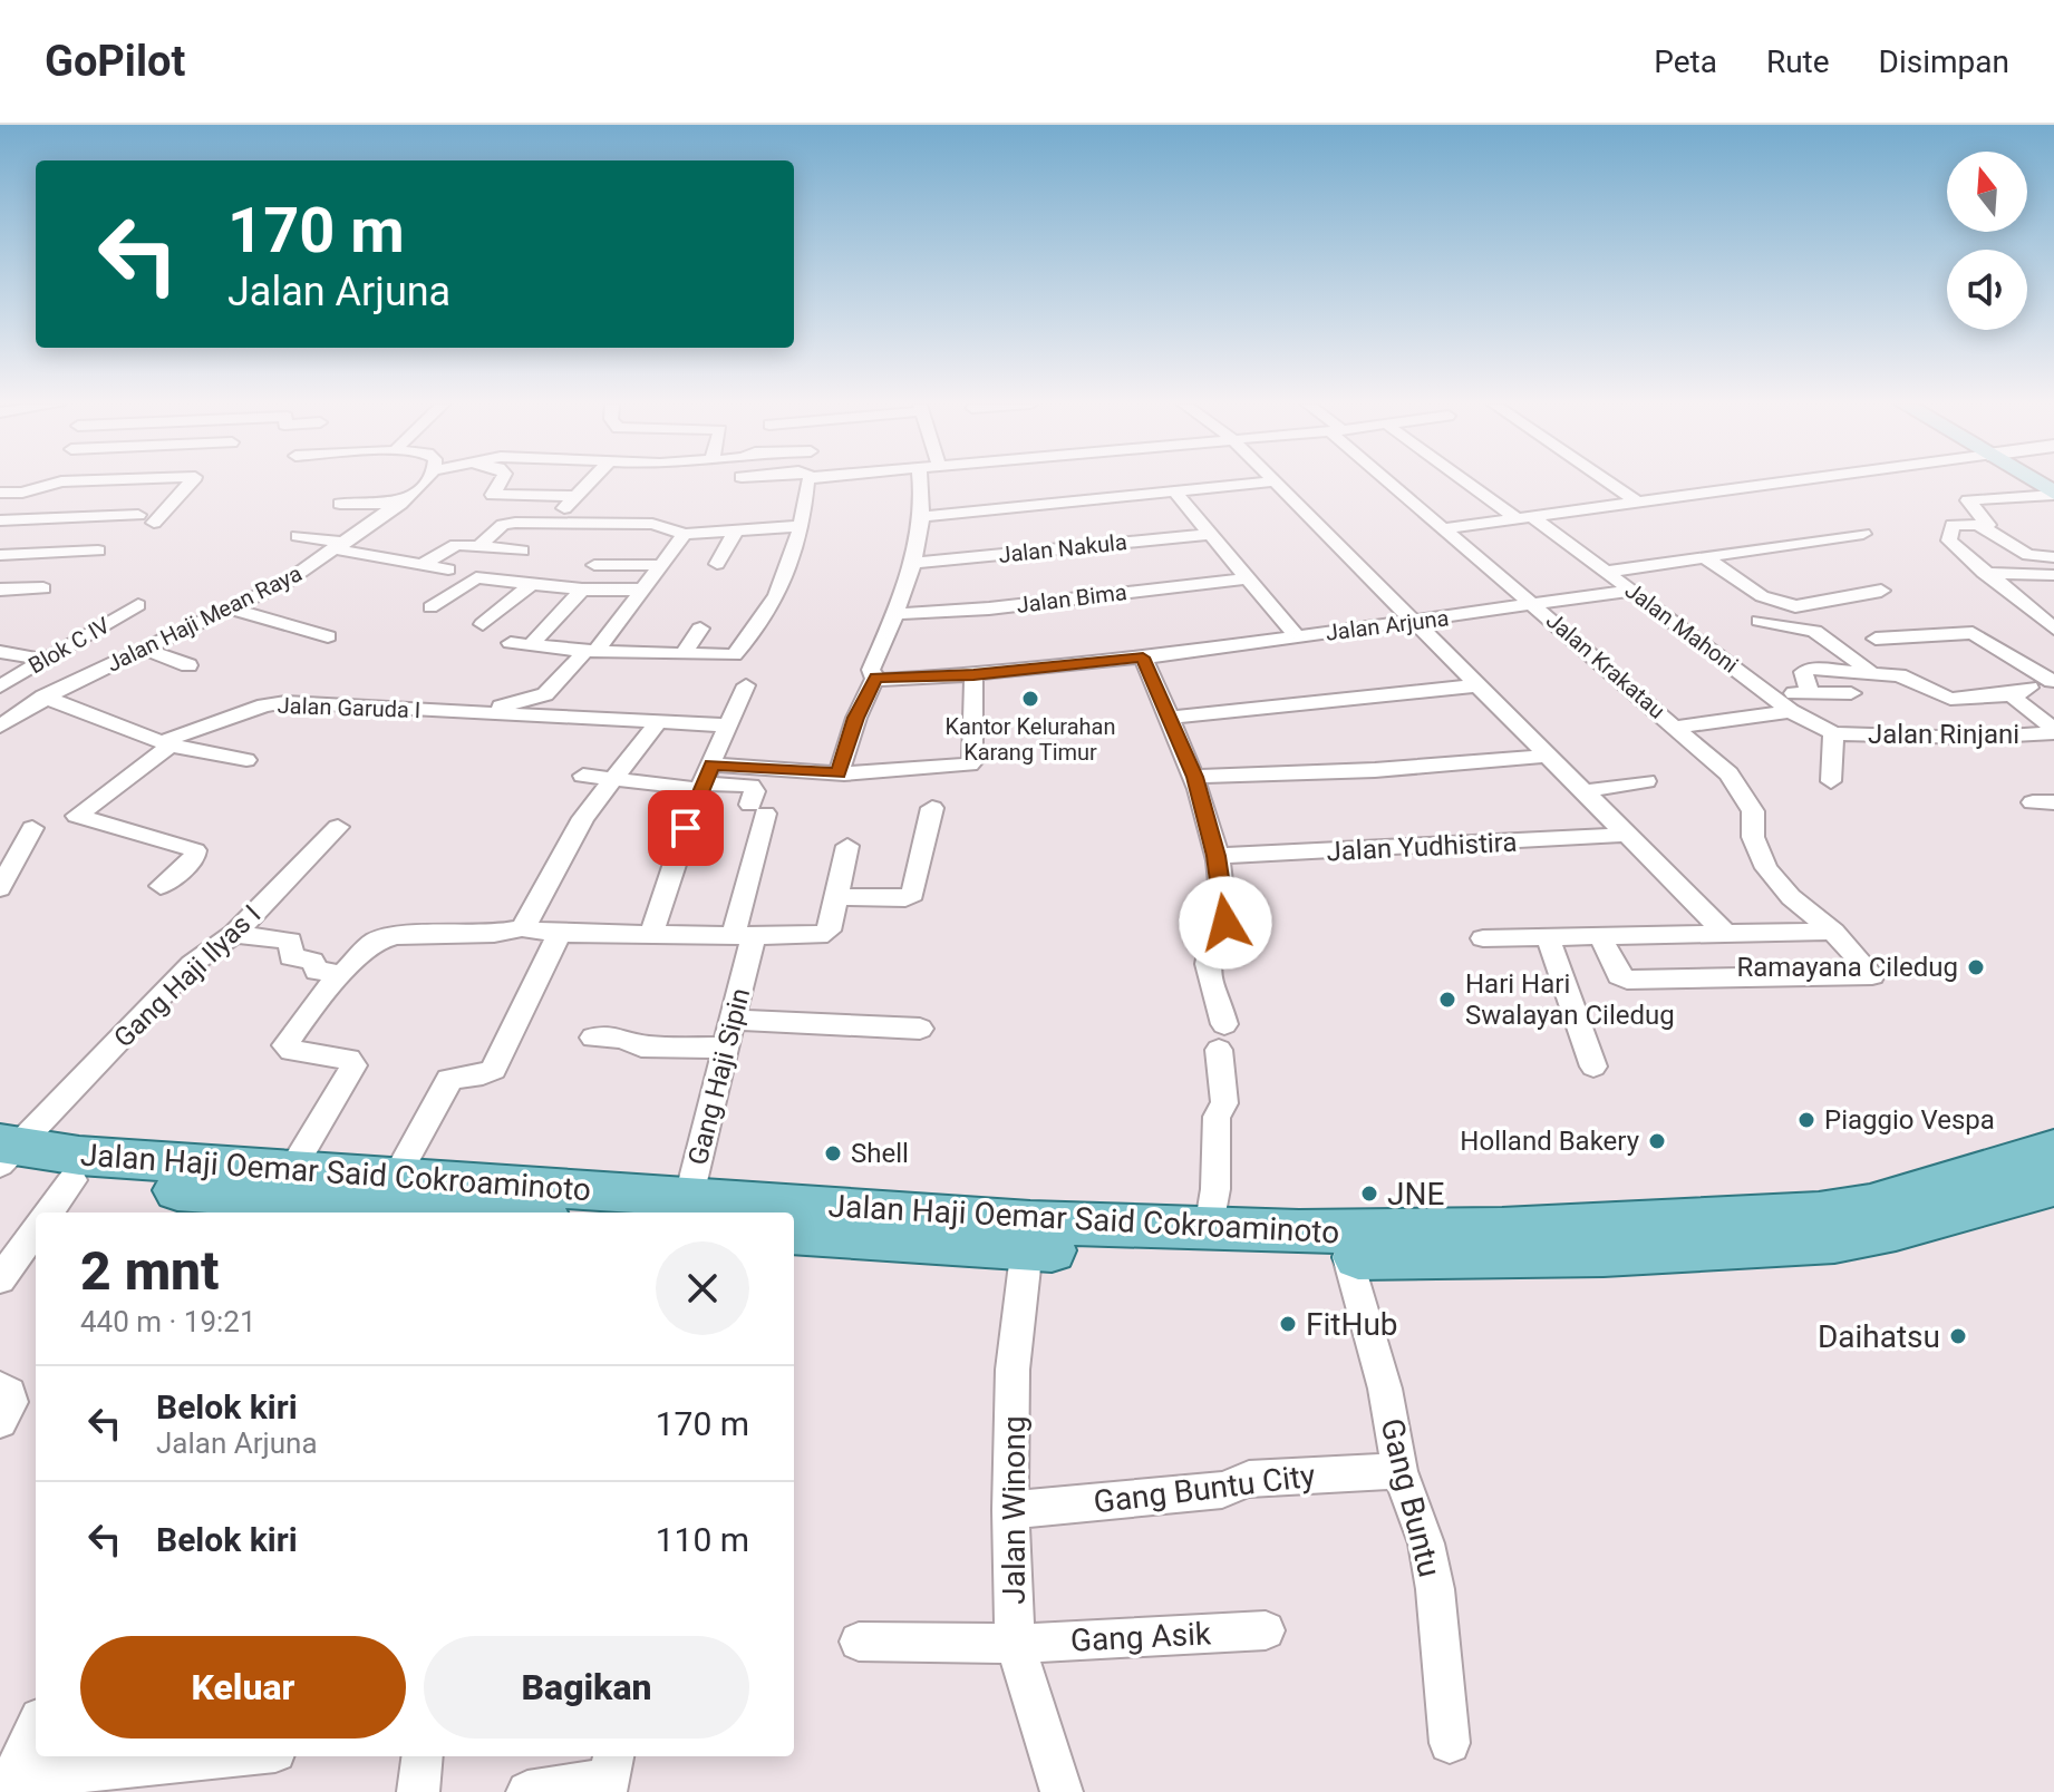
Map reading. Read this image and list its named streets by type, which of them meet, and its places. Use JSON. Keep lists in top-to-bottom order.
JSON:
{
  "streets": {
    "main road": ["Jalan Haji Oemar Said Cokroaminoto"],
    "street": [
      "Jalan Nakula",
      "Jalan Bima",
      "Jalan Haji Mean Raya",
      "Jalan Arjuna",
      "Jalan Mahoni",
      "Blok C IV",
      "Jalan Krakatau",
      "Jalan Garuda I",
      "Jalan Rinjani",
      "Jalan Yudhistira",
      "Gang Haji Ilyas I",
      "Gang Haji Sipin",
      "Gang Buntu City",
      "Gang Buntu",
      "Jalan Winong",
      "Gang Asik"
    ]
  },
  "crossings": [
    ["Jalan Arjuna", "Jalan Mahoni"],
    ["Jalan Arjuna", "Jalan Krakatau"],
    ["Jalan Mahoni", "Jalan Rinjani"],
    ["Gang Haji Ilyas I", "Jalan Haji Oemar Said Cokroaminoto"],
    ["Gang Haji Sipin", "Jalan Haji Oemar Said Cokroaminoto"],
    ["Jalan Haji Oemar Said Cokroaminoto", "Gang Buntu"],
    ["Jalan Haji Oemar Said Cokroaminoto", "Jalan Winong"],
    ["Gang Buntu City", "Gang Buntu"],
    ["Gang Buntu City", "Jalan Winong"],
    ["Jalan Winong", "Gang Asik"]
  ],
  "places": [
    "Kantor Kelurahan Karang Timur",
    "Ramayana Ciledug",
    "Hari Hari Swalayan Ciledug",
    "Piaggio Vespa",
    "Holland Bakery",
    "Shell",
    "JNE",
    "FitHub",
    "Daihatsu"
  ],
  "north": "top",
  "page": {
    "header": "GoPilot",
    "nav": ["Peta", "Rute", "Disimpan"],
    "turn": ["170 m", "Jalan Arjuna"],
    "heading": ["2 mnt", "440 m · 19:21"],
    "list": [
      {
        "name": "Belok kiri",
        "note": "Jalan Arjuna",
        "value": "170 m"
      },
      {
        "name": "Belok kiri",
        "value": "110 m"
      }
    ],
    "buttons": ["Keluar", "Bagikan"]
  }
}
